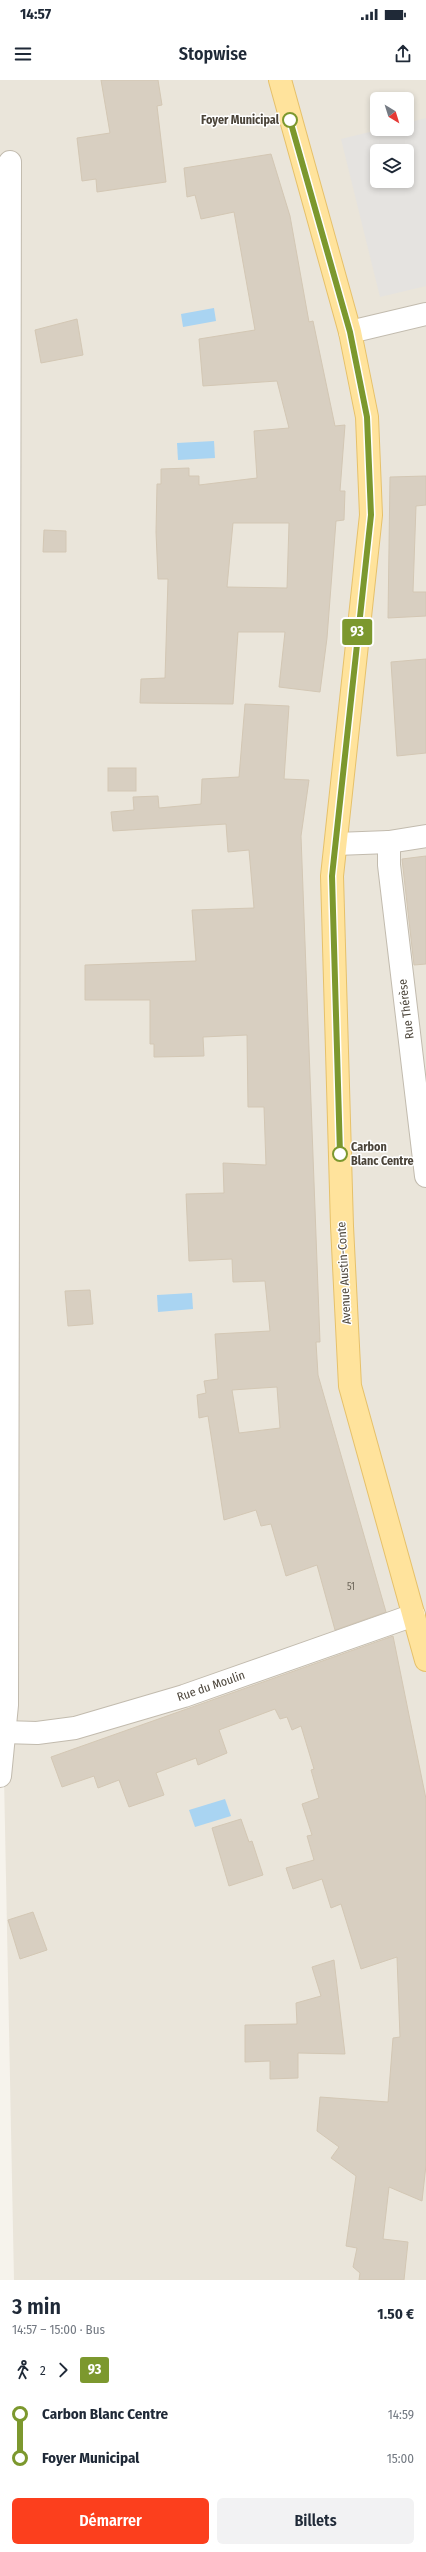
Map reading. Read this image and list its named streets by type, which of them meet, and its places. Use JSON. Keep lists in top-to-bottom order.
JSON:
{
  "streets": {
    "main road": ["Avenue Austin-Conte"],
    "street": ["Rue Thérèse", "Rue du Moulin"]
  },
  "crossings": [
    ["Avenue Austin-Conte", "Rue du Moulin"]
  ],
  "places": ["Foyer Municipal", "Carbon Blanc Centre"],
  "lines": ["bus line 93"],
  "house_numbers": ["51"],
  "north": "bottom right",
  "page": {
    "status": "14:57",
    "header": "Stopwise",
    "on_map": "93",
    "heading": ["3 min", "14:57 – 15:00 · Bus", "1.50 €"],
    "legs": ["2", "93"],
    "list": [
      {
        "name": "Carbon Blanc Centre",
        "value": "14:59"
      },
      {
        "name": "Foyer Municipal",
        "value": "15:00"
      }
    ],
    "buttons": ["Démarrer", "Billets"]
  }
}
